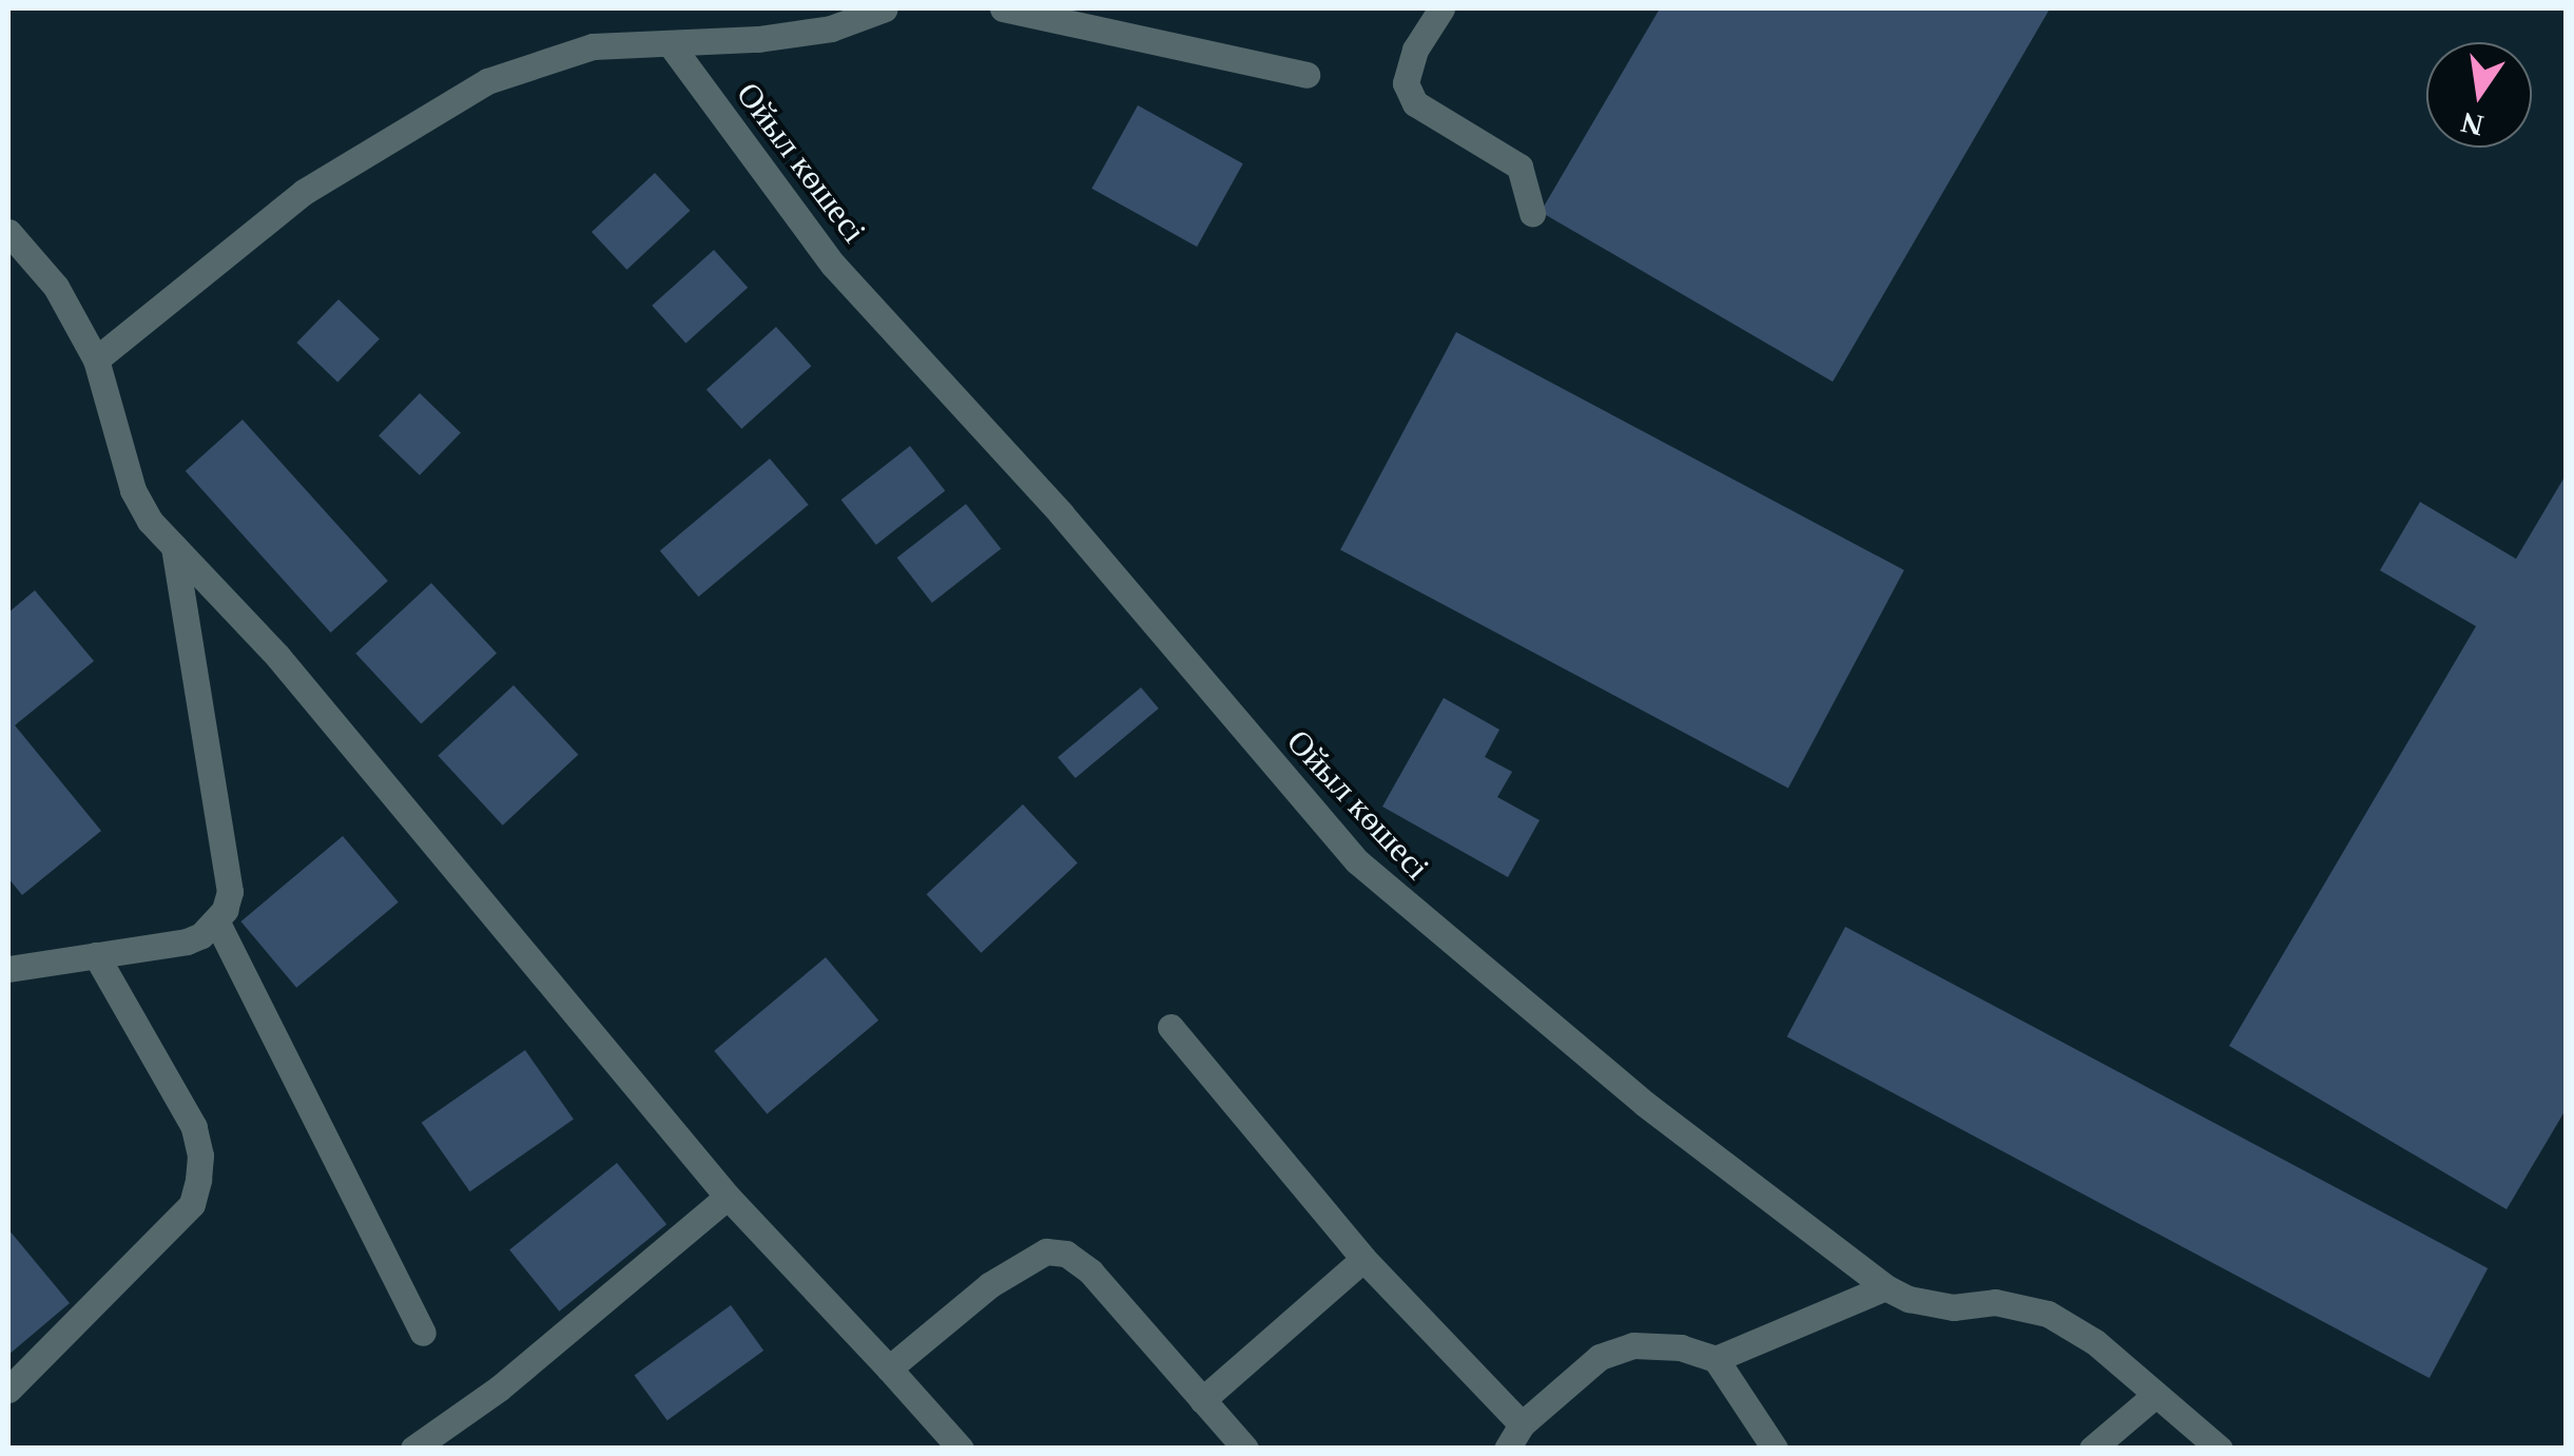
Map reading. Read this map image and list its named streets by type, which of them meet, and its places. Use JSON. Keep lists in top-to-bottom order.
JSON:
{
  "streets": {
    "street": ["Ойыл көшесі"]
  },
  "north": "bottom"
}
